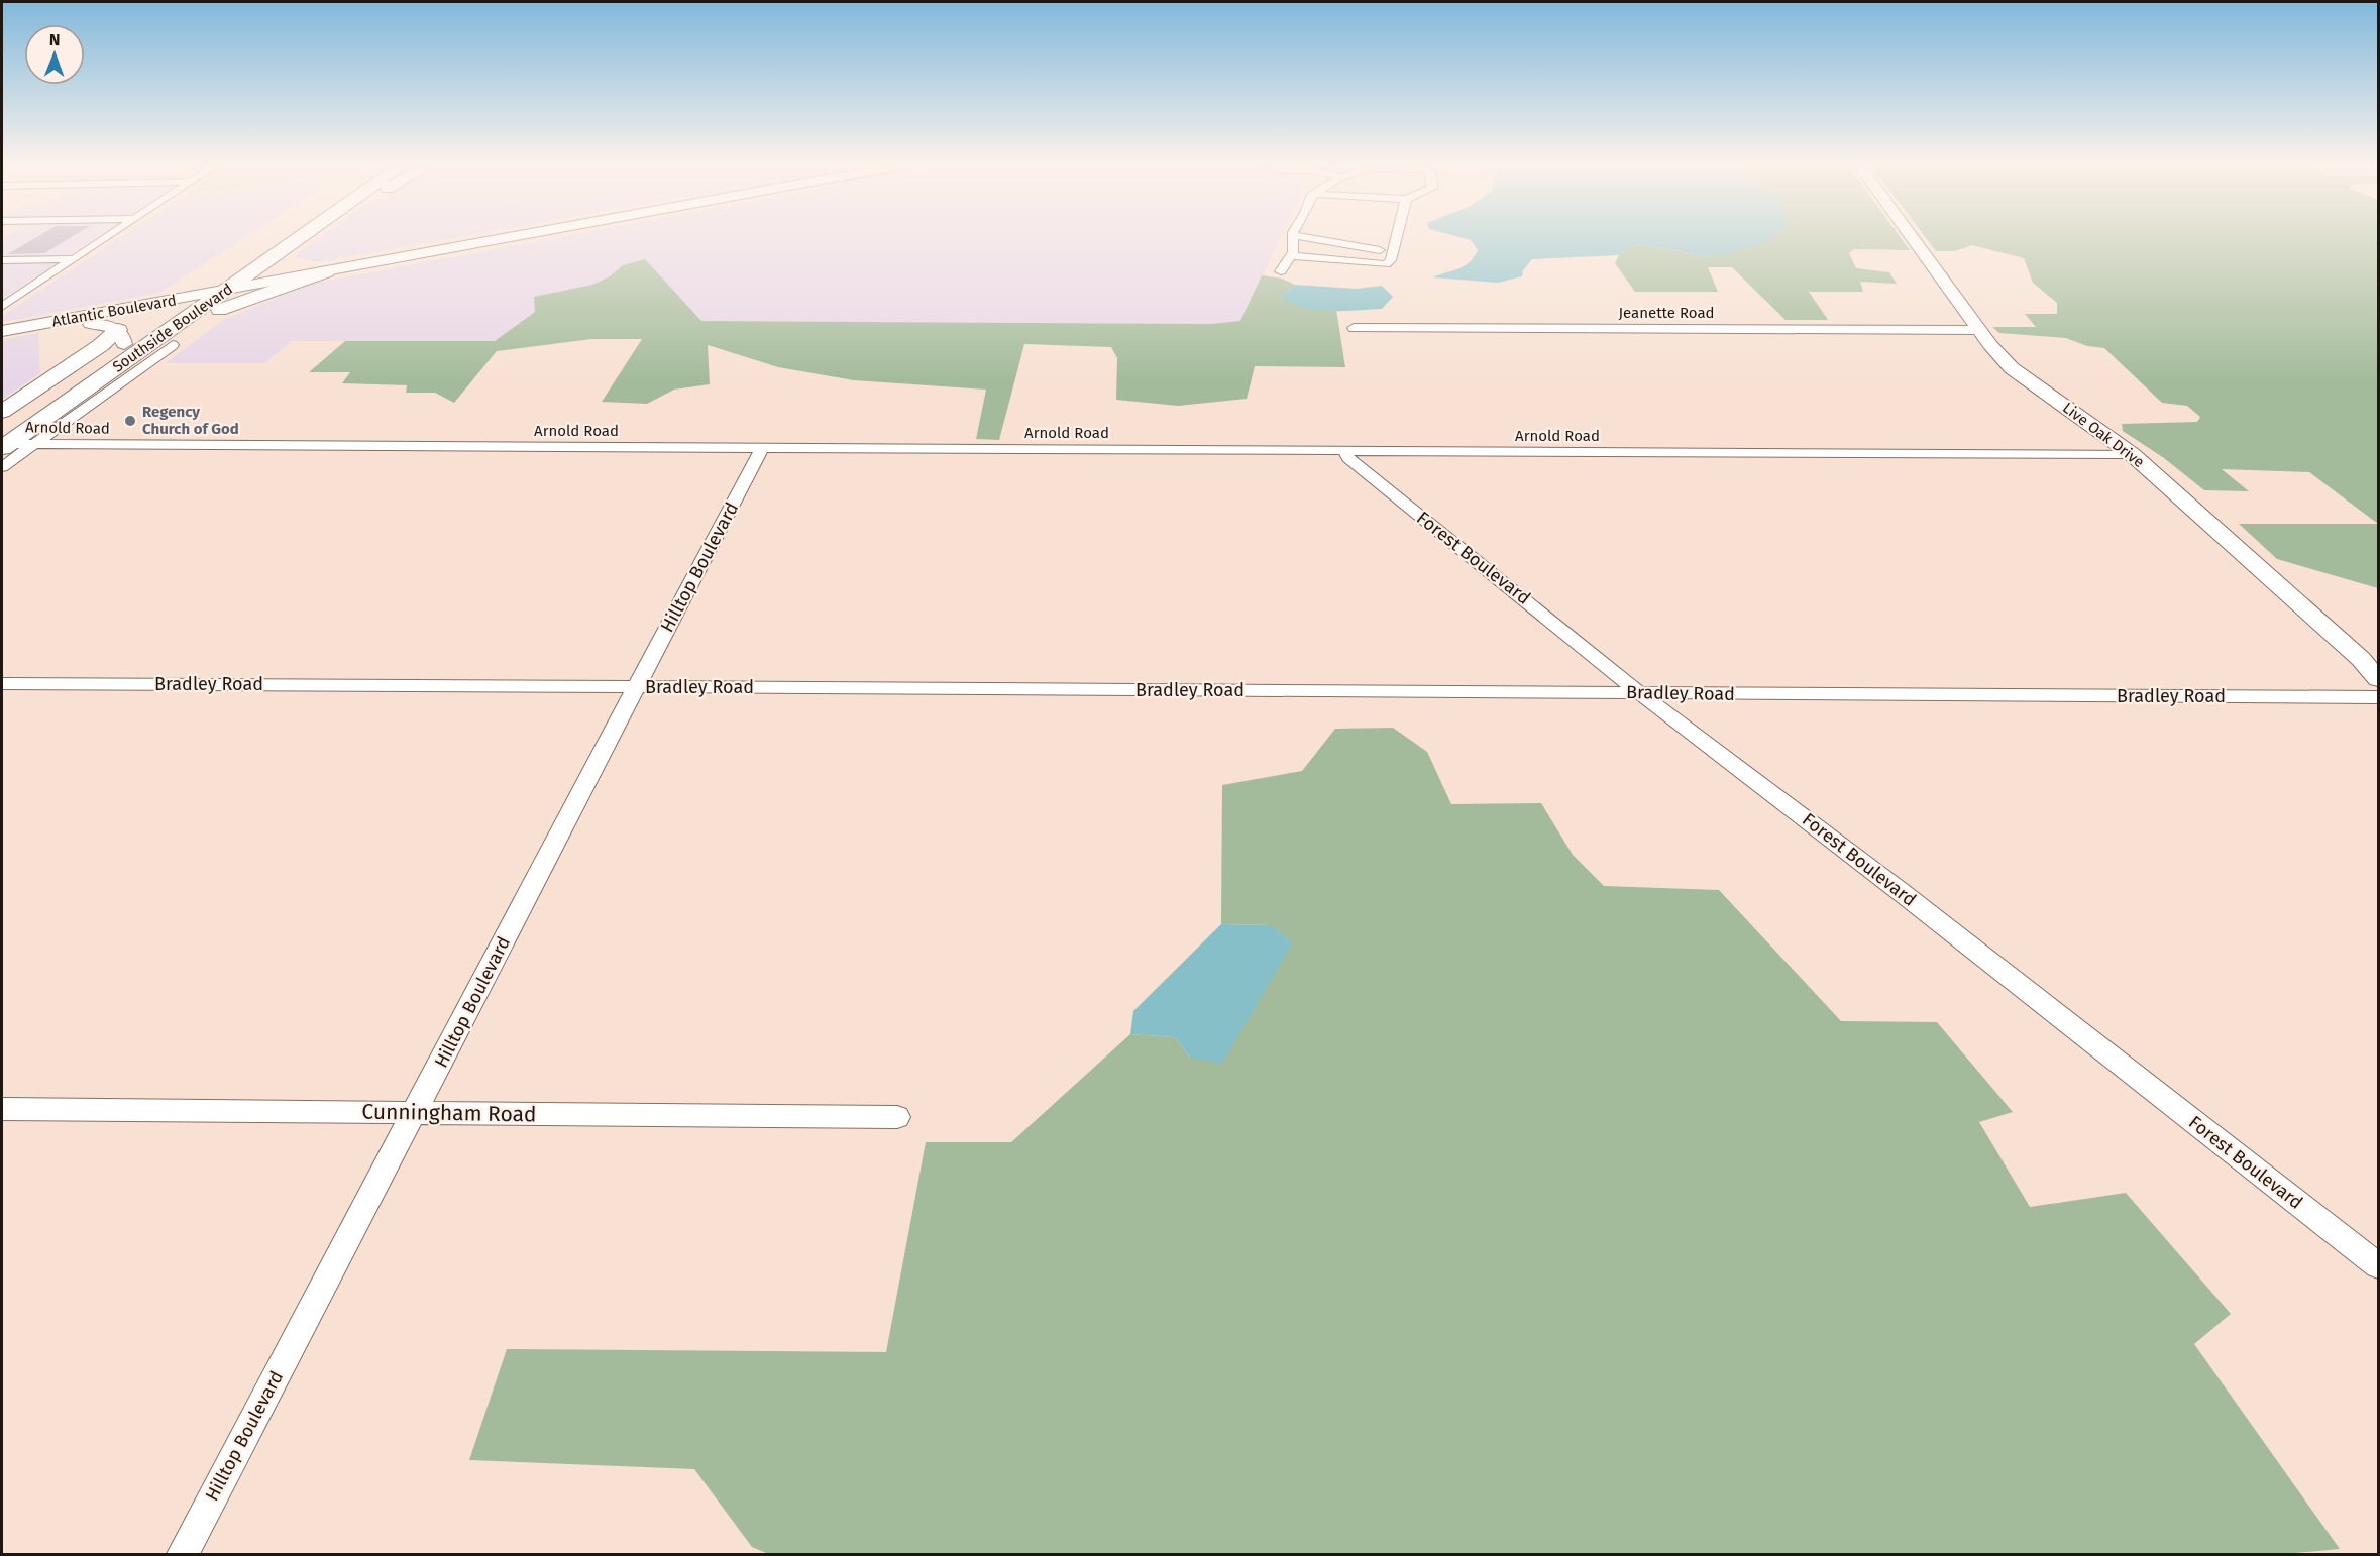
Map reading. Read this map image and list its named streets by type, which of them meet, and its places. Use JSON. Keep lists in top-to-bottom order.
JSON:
{
  "streets": {
    "highway": ["Southside Boulevard"],
    "main road": ["Atlantic Boulevard", "Live Oak Drive"],
    "street": [
      "Jeanette Road",
      "Arnold Road",
      "Forest Boulevard",
      "Hilltop Boulevard",
      "Bradley Road",
      "Cunningham Road"
    ]
  },
  "crossings": [
    ["Atlantic Boulevard", "Southside Boulevard"],
    ["Jeanette Road", "Live Oak Drive"],
    ["Southside Boulevard", "Arnold Road"],
    ["Arnold Road", "Live Oak Drive"],
    ["Arnold Road", "Forest Boulevard"],
    ["Arnold Road", "Hilltop Boulevard"],
    ["Forest Boulevard", "Bradley Road"],
    ["Hilltop Boulevard", "Bradley Road"],
    ["Hilltop Boulevard", "Cunningham Road"]
  ],
  "places": ["Regency Church of God"],
  "north": "top"
}
